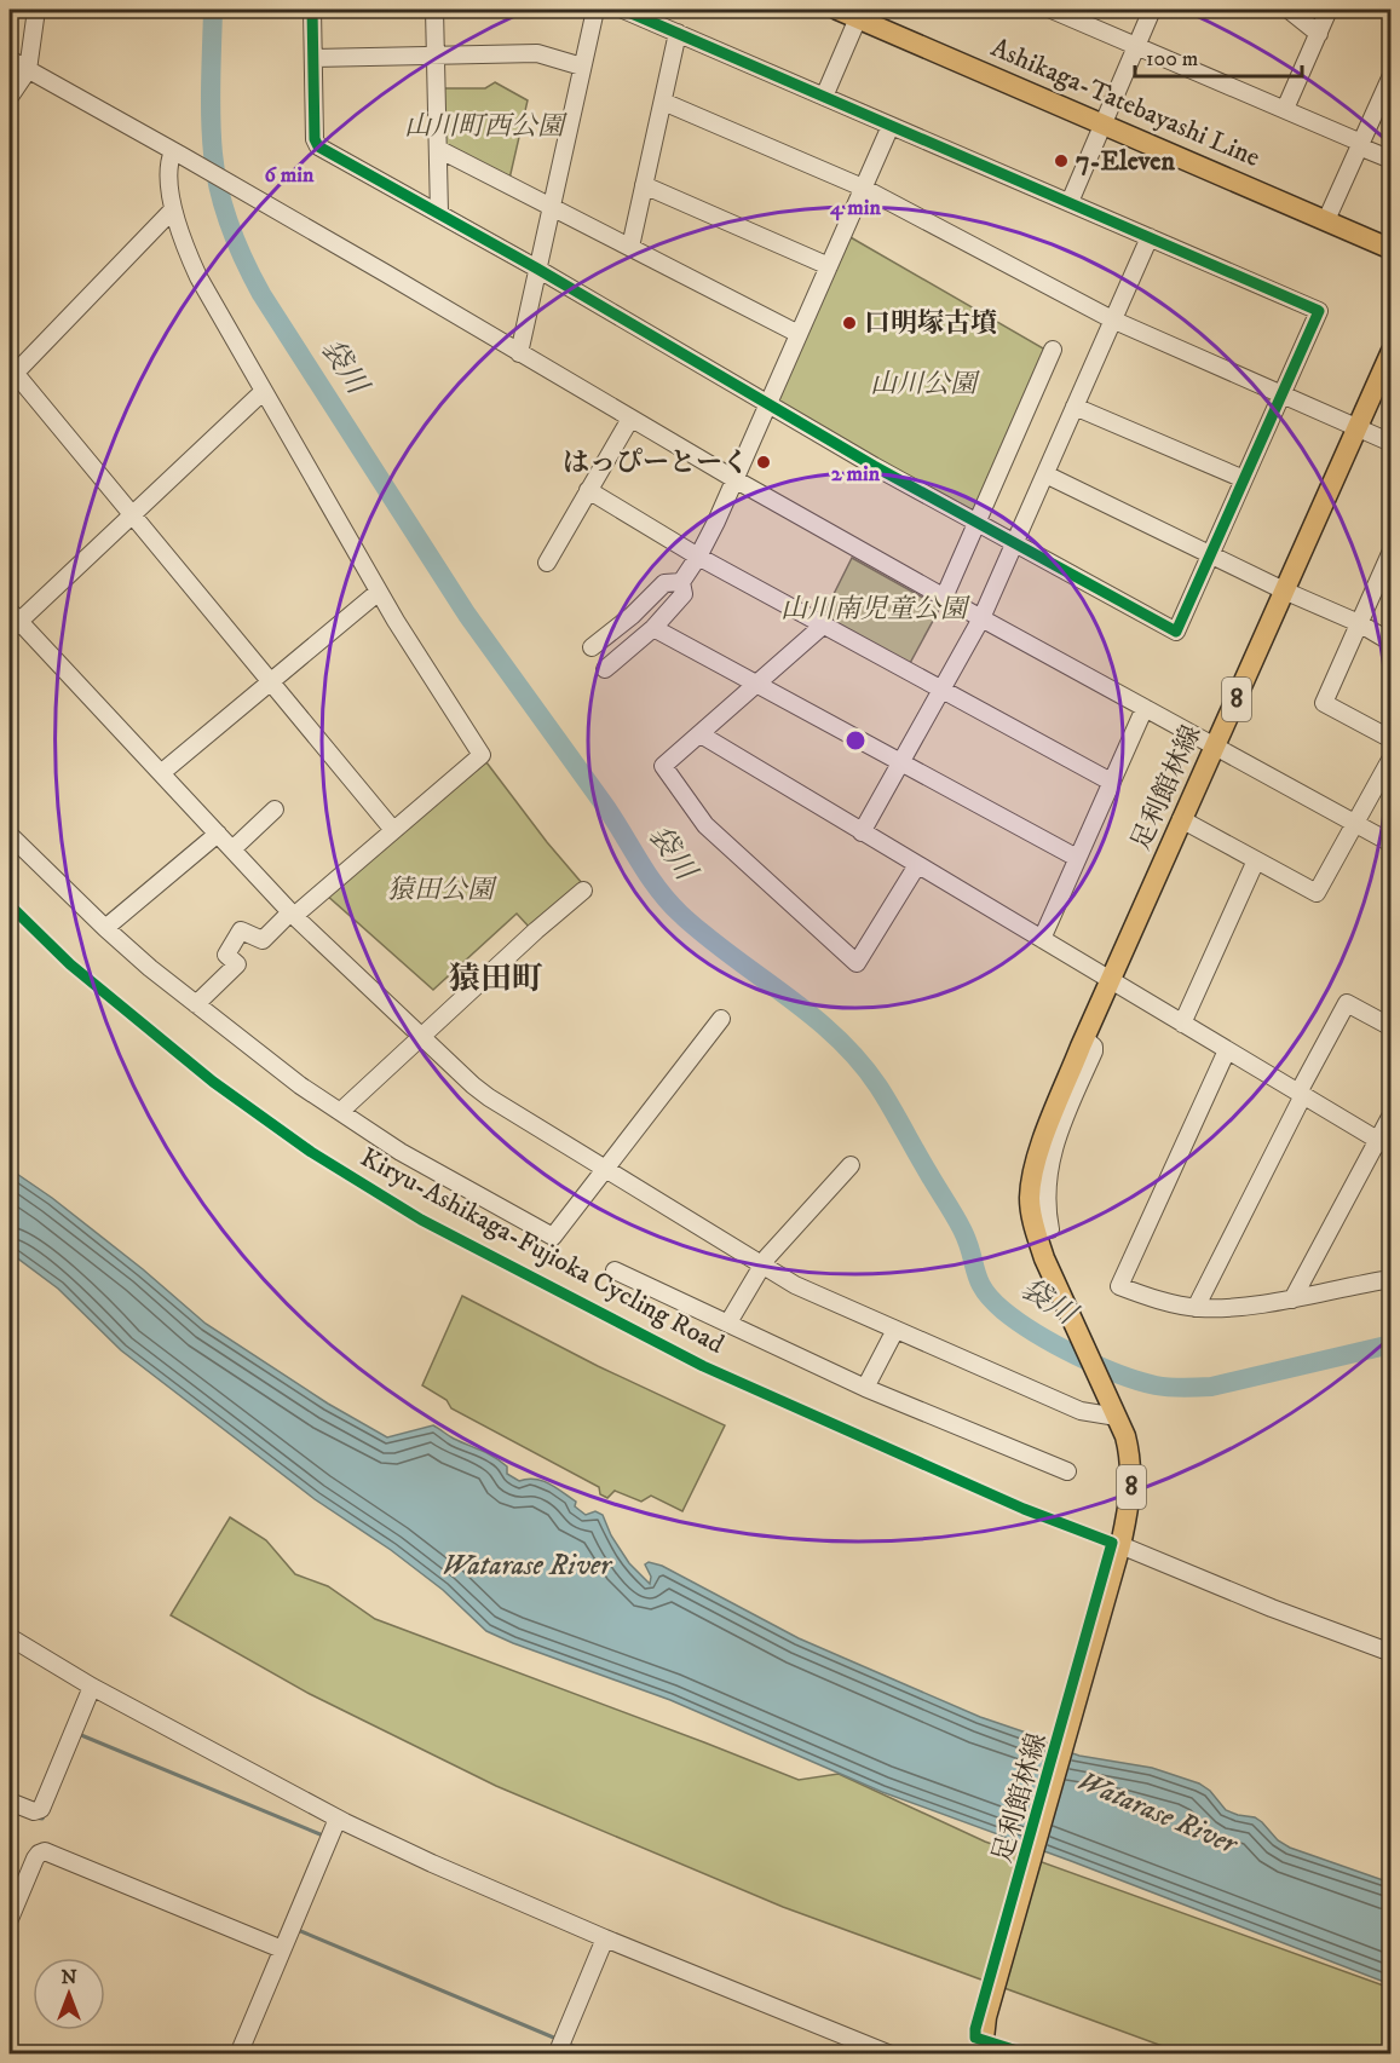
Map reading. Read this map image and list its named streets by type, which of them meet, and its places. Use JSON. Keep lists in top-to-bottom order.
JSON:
{
  "streets": {
    "main road": ["Ashikaga-Tatebayashi Line", "8", "足利館林線"],
    "cycle path": ["Kiryu-Ashikaga-Fujioka Cycling Road"]
  },
  "crossings": [
    ["8", "足利館林線"]
  ],
  "districts": ["猿田町"],
  "water": ["袋川", "Watarase River"],
  "parks": [
    "山川町西公園",
    "山川公園",
    "山川南児童公園",
    "猿田公園"
  ],
  "places": ["7-Eleven", "口明塚古墳", "はっぴーとーく"],
  "scale_bar": "100 m",
  "north": "top",
  "rings": ["6 min", "4 min", "2 min"]
}
